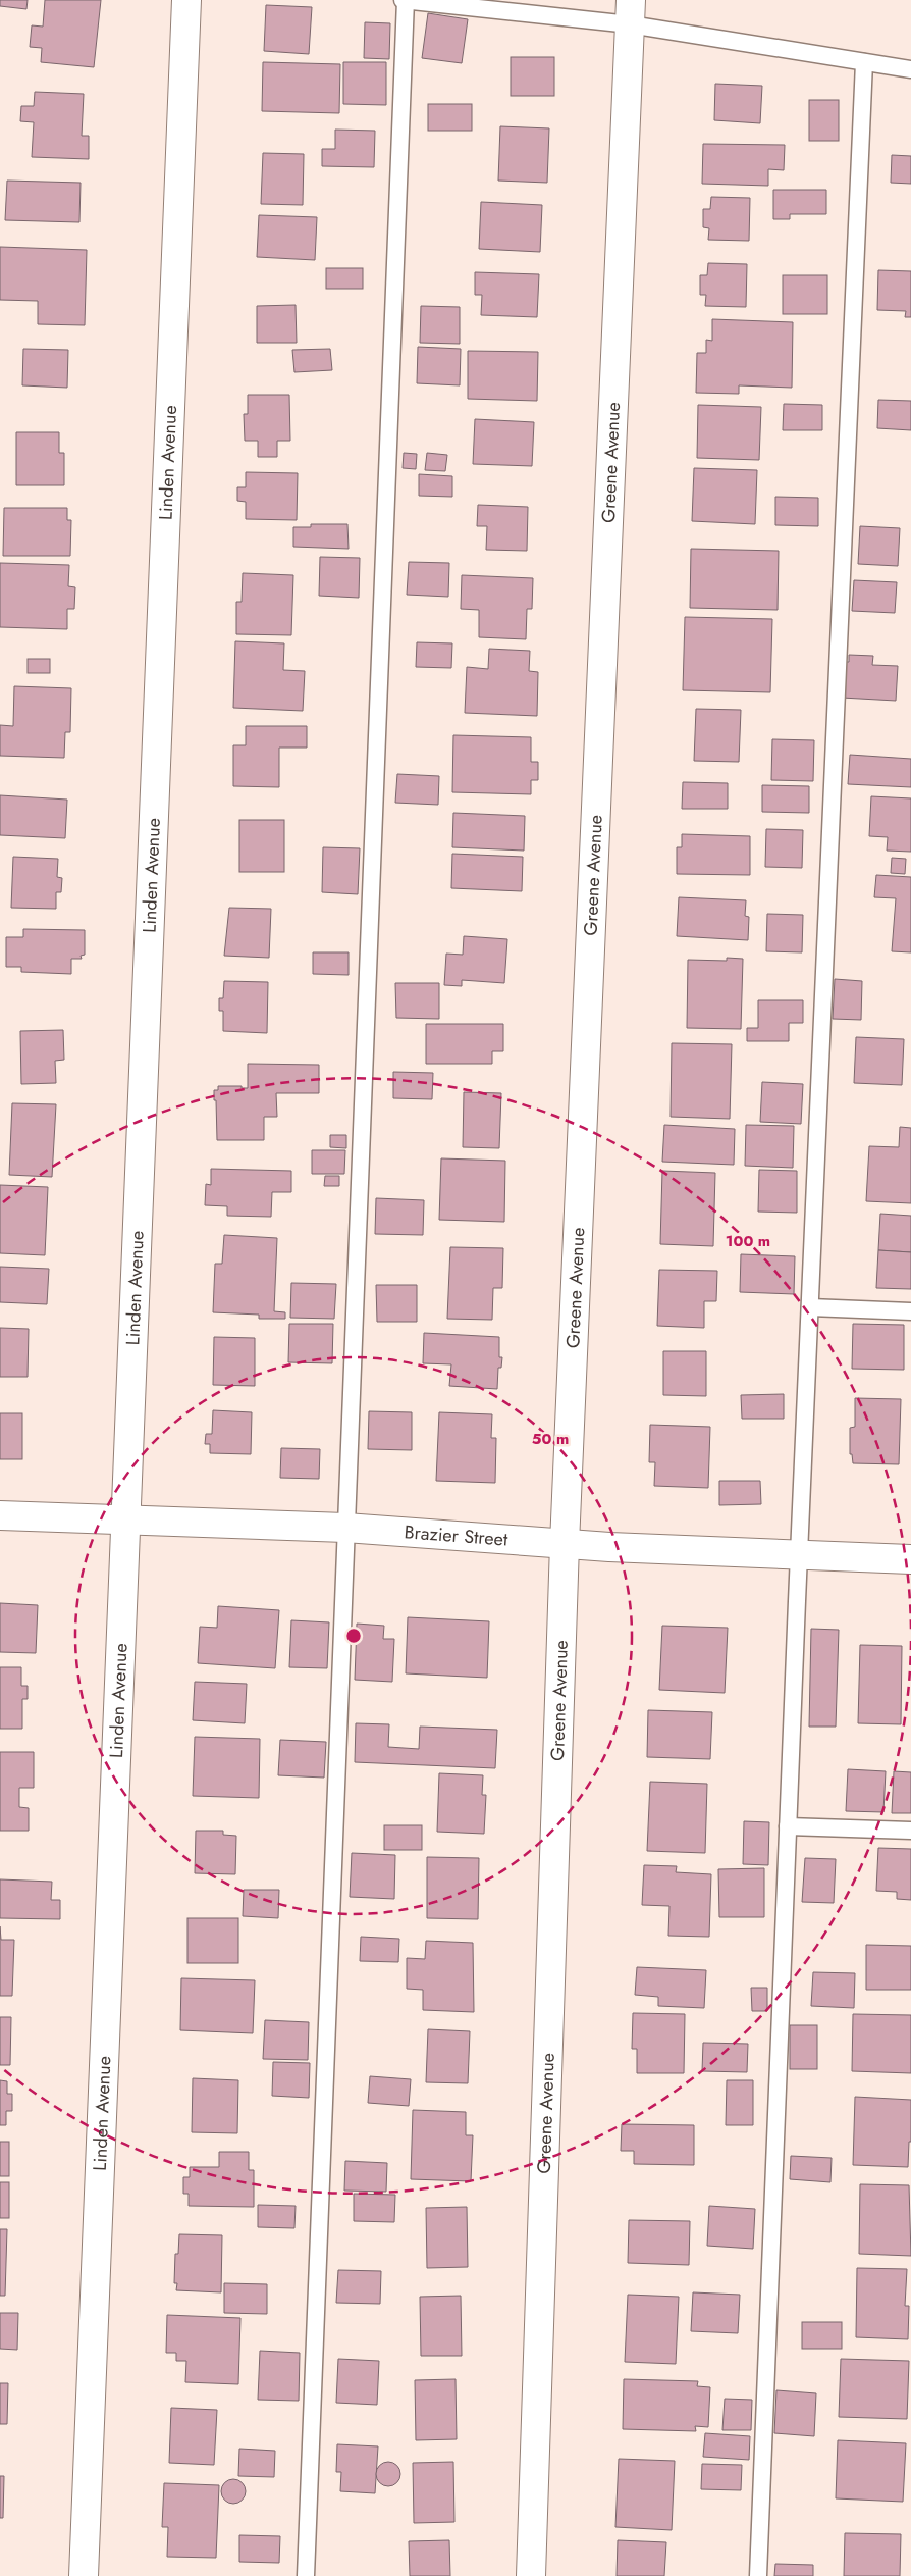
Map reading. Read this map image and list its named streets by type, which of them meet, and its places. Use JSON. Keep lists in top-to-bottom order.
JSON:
{
  "streets": {
    "street": ["Linden Avenue", "Greene Avenue", "Brazier Street"]
  },
  "crossings": [
    ["Linden Avenue", "Brazier Street"],
    ["Greene Avenue", "Brazier Street"]
  ],
  "rings": ["100 m", "50 m"]
}
